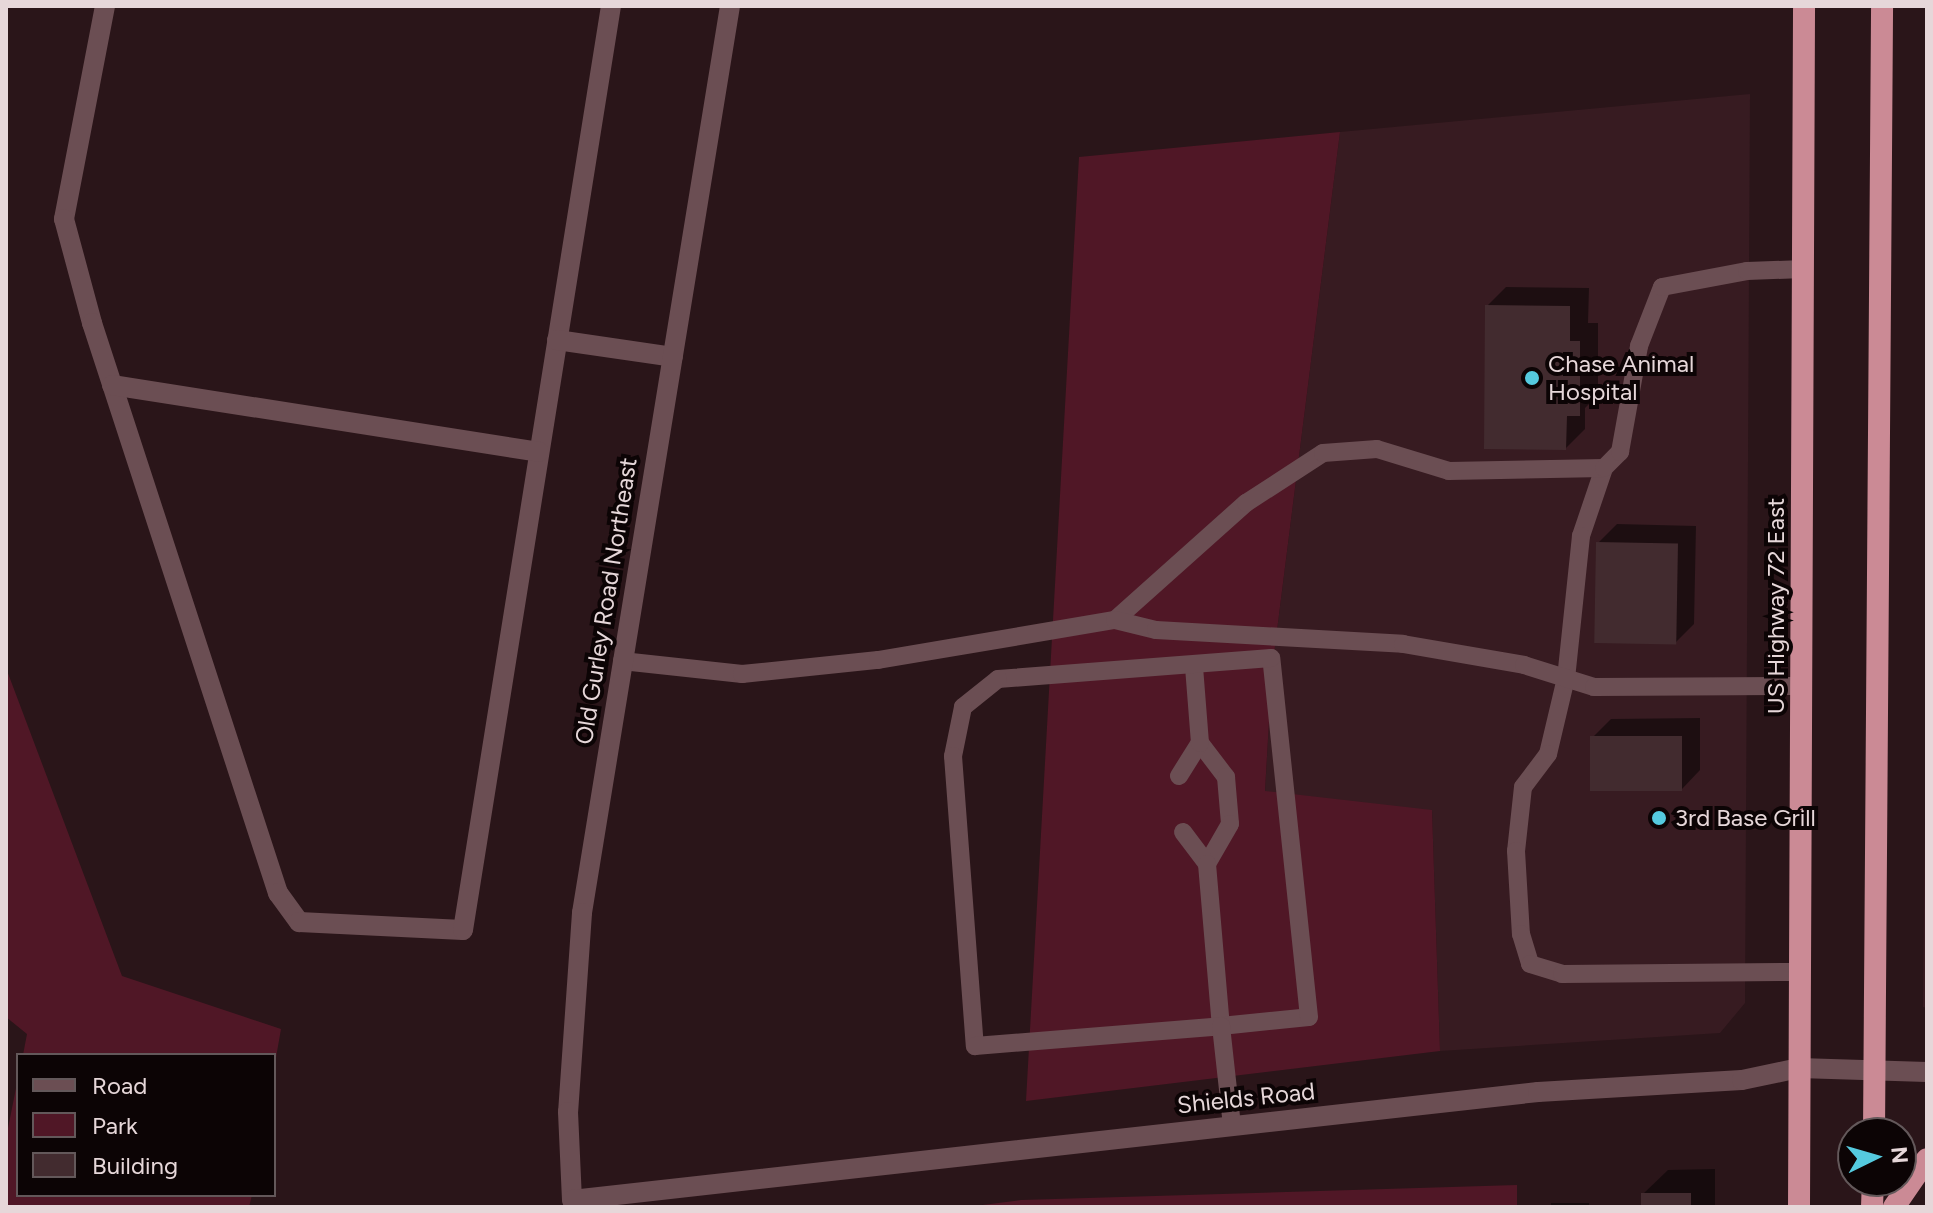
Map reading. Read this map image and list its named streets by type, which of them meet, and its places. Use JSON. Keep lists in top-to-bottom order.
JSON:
{
  "streets": {
    "highway": ["US Highway 72 East"],
    "street": ["Old Gurley Road Northeast", "Shields Road"]
  },
  "crossings": [
    ["Old Gurley Road Northeast", "Shields Road"],
    ["US Highway 72 East", "Shields Road"]
  ],
  "places": ["Chase Animal Hospital", "3rd Base Grill"],
  "legend": ["Road", "Park", "Building"],
  "north": "right"
}
